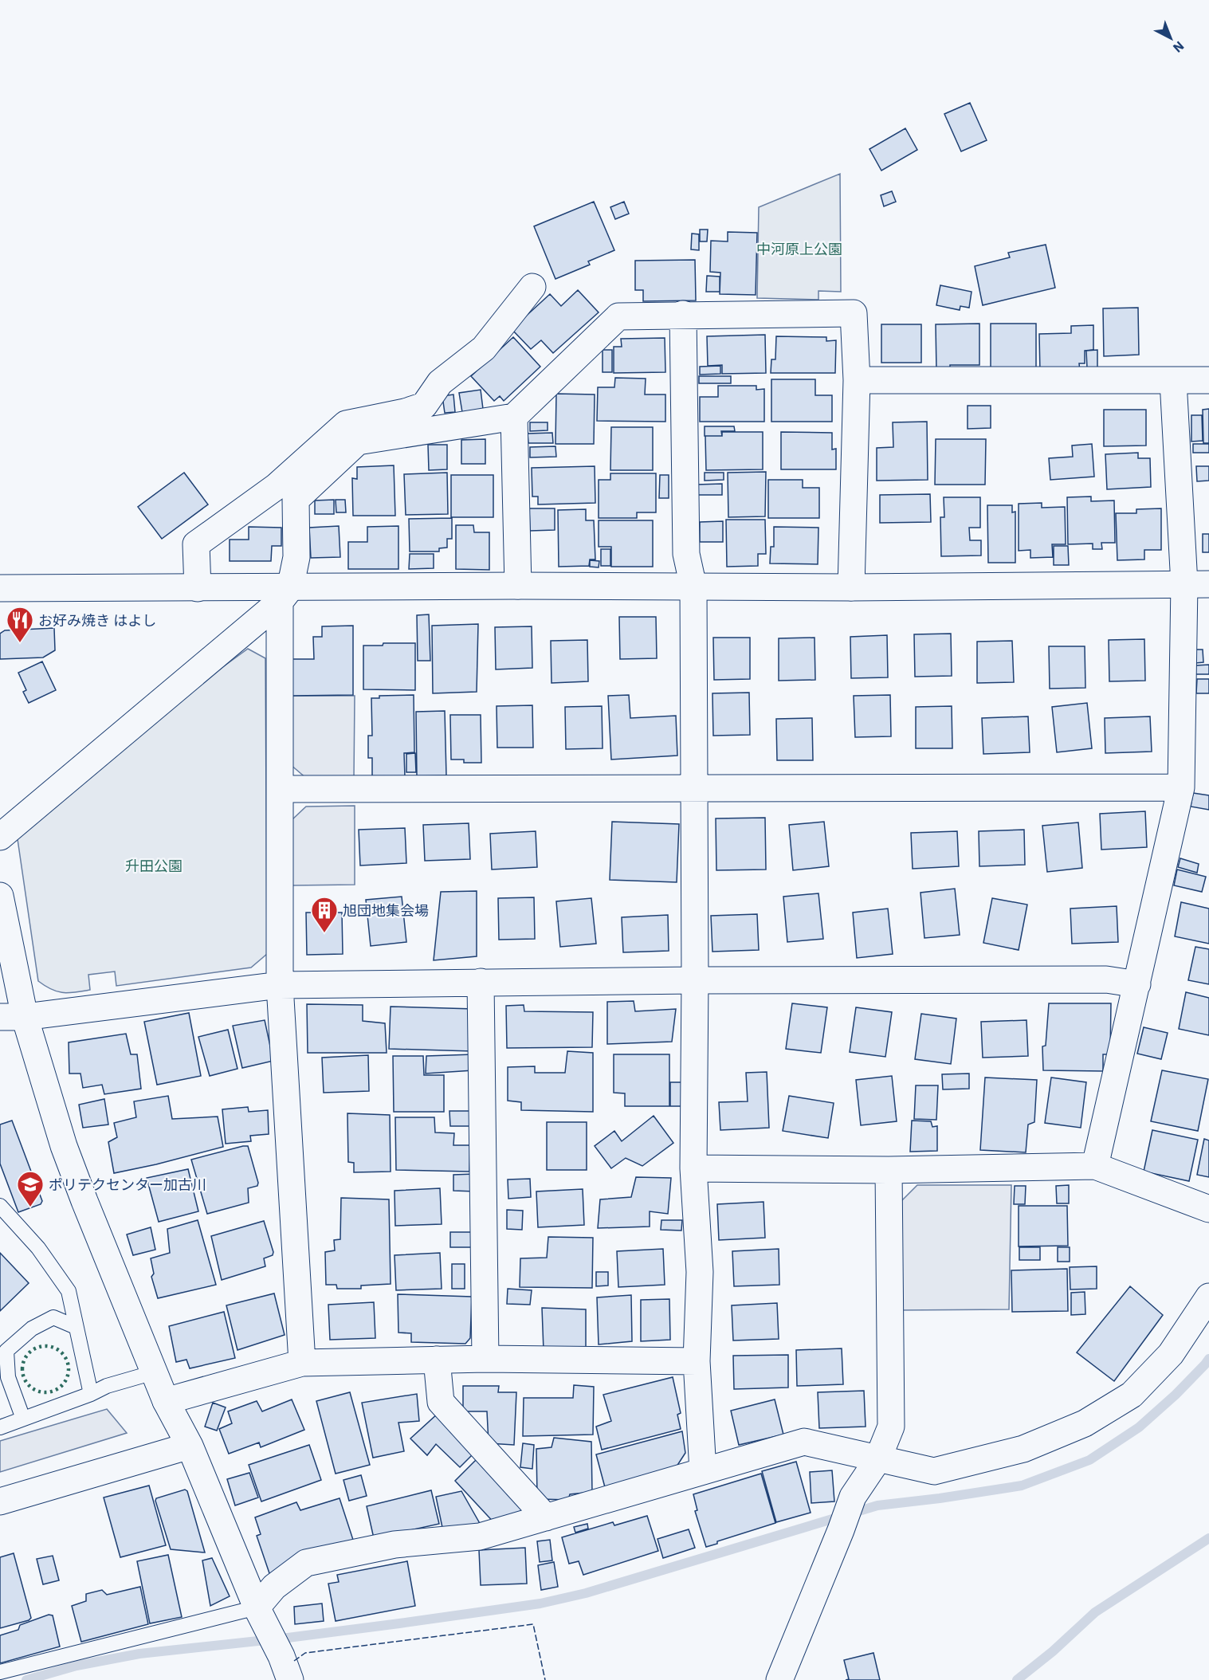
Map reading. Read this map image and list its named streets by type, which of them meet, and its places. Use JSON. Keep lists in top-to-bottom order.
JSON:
{
  "parks": ["中河原上公園", "升田公園"],
  "places": {
    "restaurant": ["お好み焼き はよし"],
    "building": ["旭団地集会場"],
    "school or university": ["ポリテクセンター加古川"]
  },
  "north": "bottom right"
}
